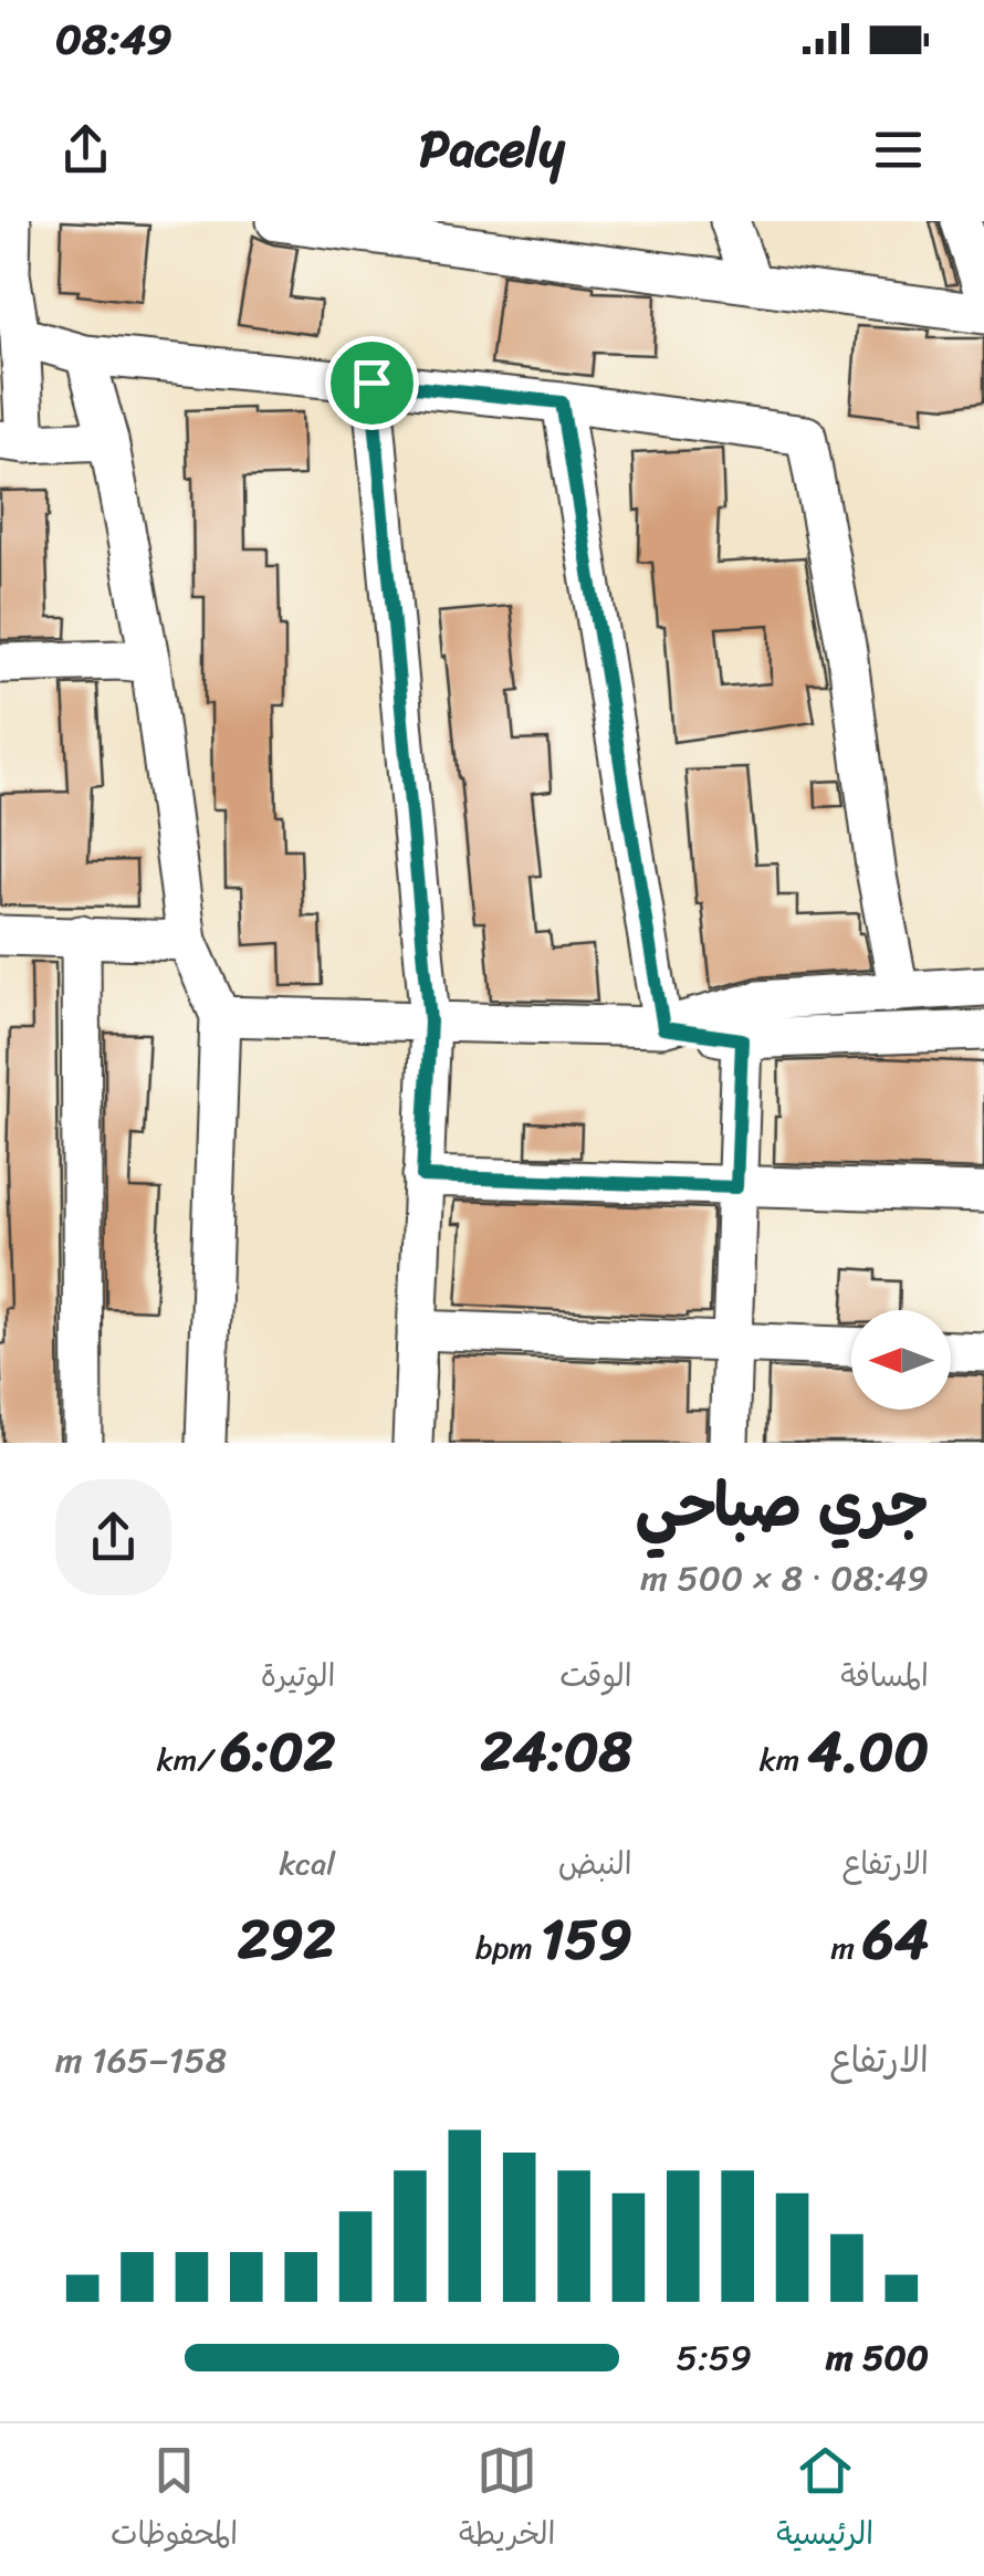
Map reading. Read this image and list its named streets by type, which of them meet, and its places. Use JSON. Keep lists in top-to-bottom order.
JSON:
{
  "north": "left",
  "page": {
    "status": "08:49",
    "header": "Pacely",
    "heading": ["جري صباحي", "08:49 · 8 × 500 m"],
    "stats": [
      ["المسافة", "4.00 km"],
      ["الوقت", "24:08"],
      ["الوتيرة", "6:02 /km"],
      ["الارتفاع", "64 m"],
      ["النبض", "159 bpm"],
      ["kcal", "292"]
    ],
    "chart": ["الارتفاع", "158–165 m"],
    "list": [
      {
        "name": "500 m",
        "note": "5:59"
      }
    ],
    "tabs": ["الرئيسية", "الخريطة", "المحفوظات"]
  }
}
